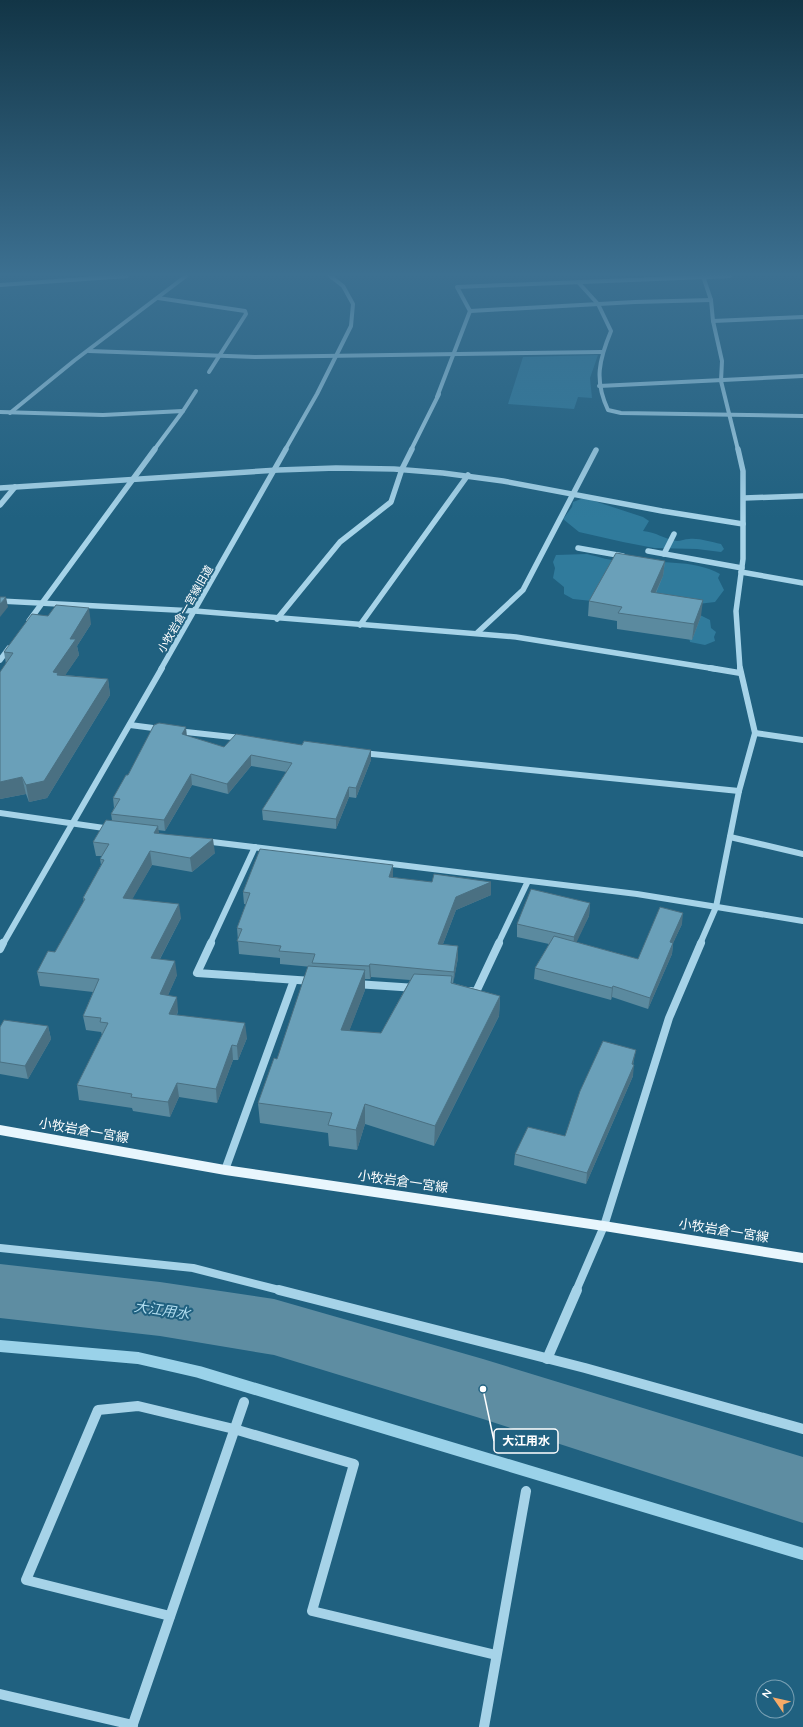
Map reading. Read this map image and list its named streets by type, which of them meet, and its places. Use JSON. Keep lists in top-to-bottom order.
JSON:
{
  "streets": {
    "main road": ["小牧岩倉一宮線"],
    "street": ["小牧岩倉一宮線旧道"]
  },
  "water": ["大江用水"],
  "places": ["大江用水"],
  "north": "top left"
}
